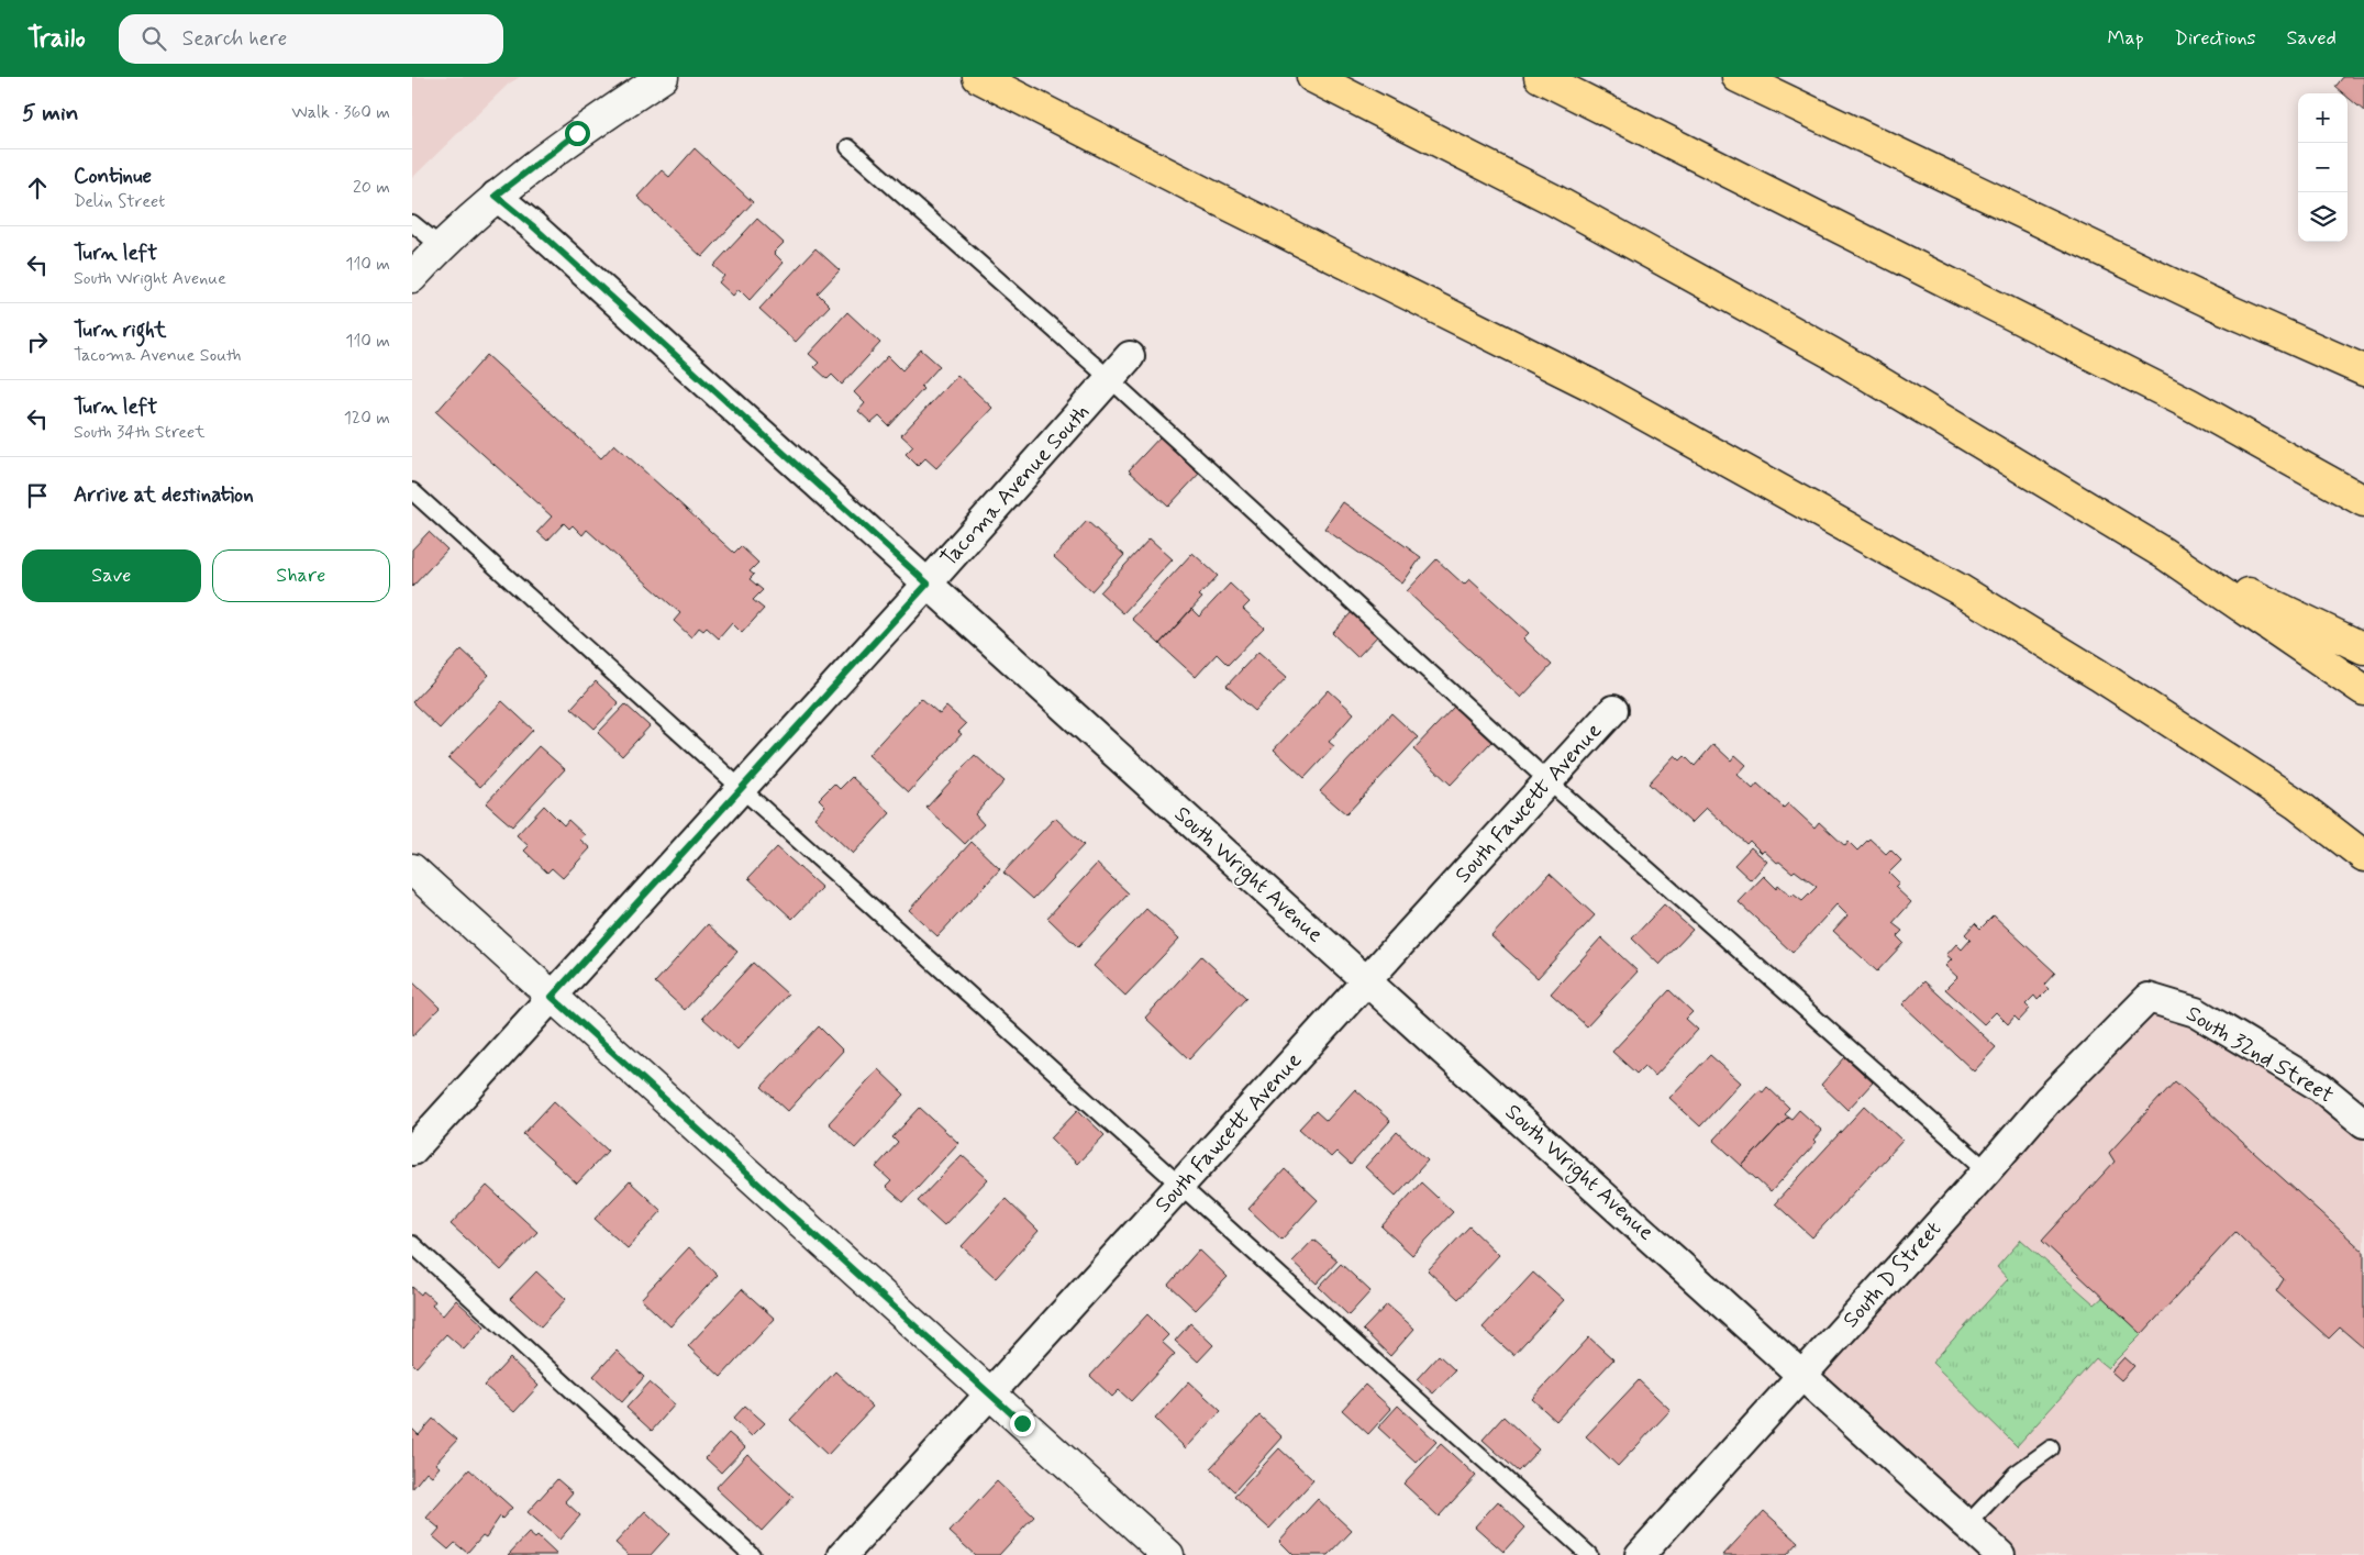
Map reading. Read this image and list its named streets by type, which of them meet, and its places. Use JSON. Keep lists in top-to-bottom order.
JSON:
{
  "streets": {
    "street": [
      "Tacoma Avenue South",
      "South Fawcett Avenue",
      "South Wright Avenue",
      "South 32nd Street",
      "South D Street"
    ]
  },
  "crossings": [
    ["Tacoma Avenue South", "South Wright Avenue"],
    ["South Fawcett Avenue", "South Wright Avenue"],
    ["South Wright Avenue", "South D Street"],
    ["South 32nd Street", "South D Street"]
  ],
  "page": {
    "header": "Trailo",
    "search": "Search here",
    "nav": ["Map", "Directions", "Saved"],
    "heading": ["5 min", "Walk · 360 m"],
    "map_buttons": ["+", "−"],
    "list": [
      ["Continue", "Delin Street", "20 m"],
      ["Turn left", "South Wright Avenue", "110 m"],
      ["Turn right", "Tacoma Avenue South", "110 m"],
      ["Turn left", "South 34th Street", "120 m"],
      "Arrive at destination"
    ],
    "buttons": ["Save", "Share"]
  }
}
